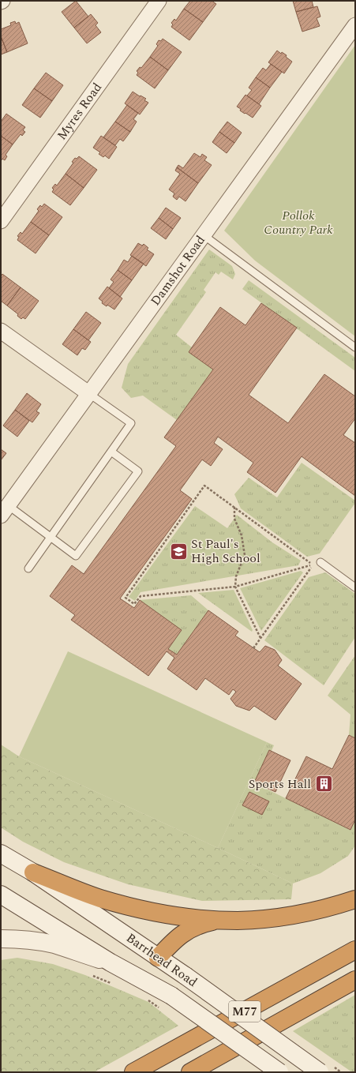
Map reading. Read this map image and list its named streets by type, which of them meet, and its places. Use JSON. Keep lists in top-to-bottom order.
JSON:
{
  "streets": {
    "highway": ["M77"],
    "main road": ["Barrhead Road"],
    "street": ["Myres Road", "Damshot Road"]
  },
  "parks": ["Pollok Country Park"],
  "places": {
    "school or university": ["St Paul's High School"],
    "building": ["Sports Hall"]
  }
}
